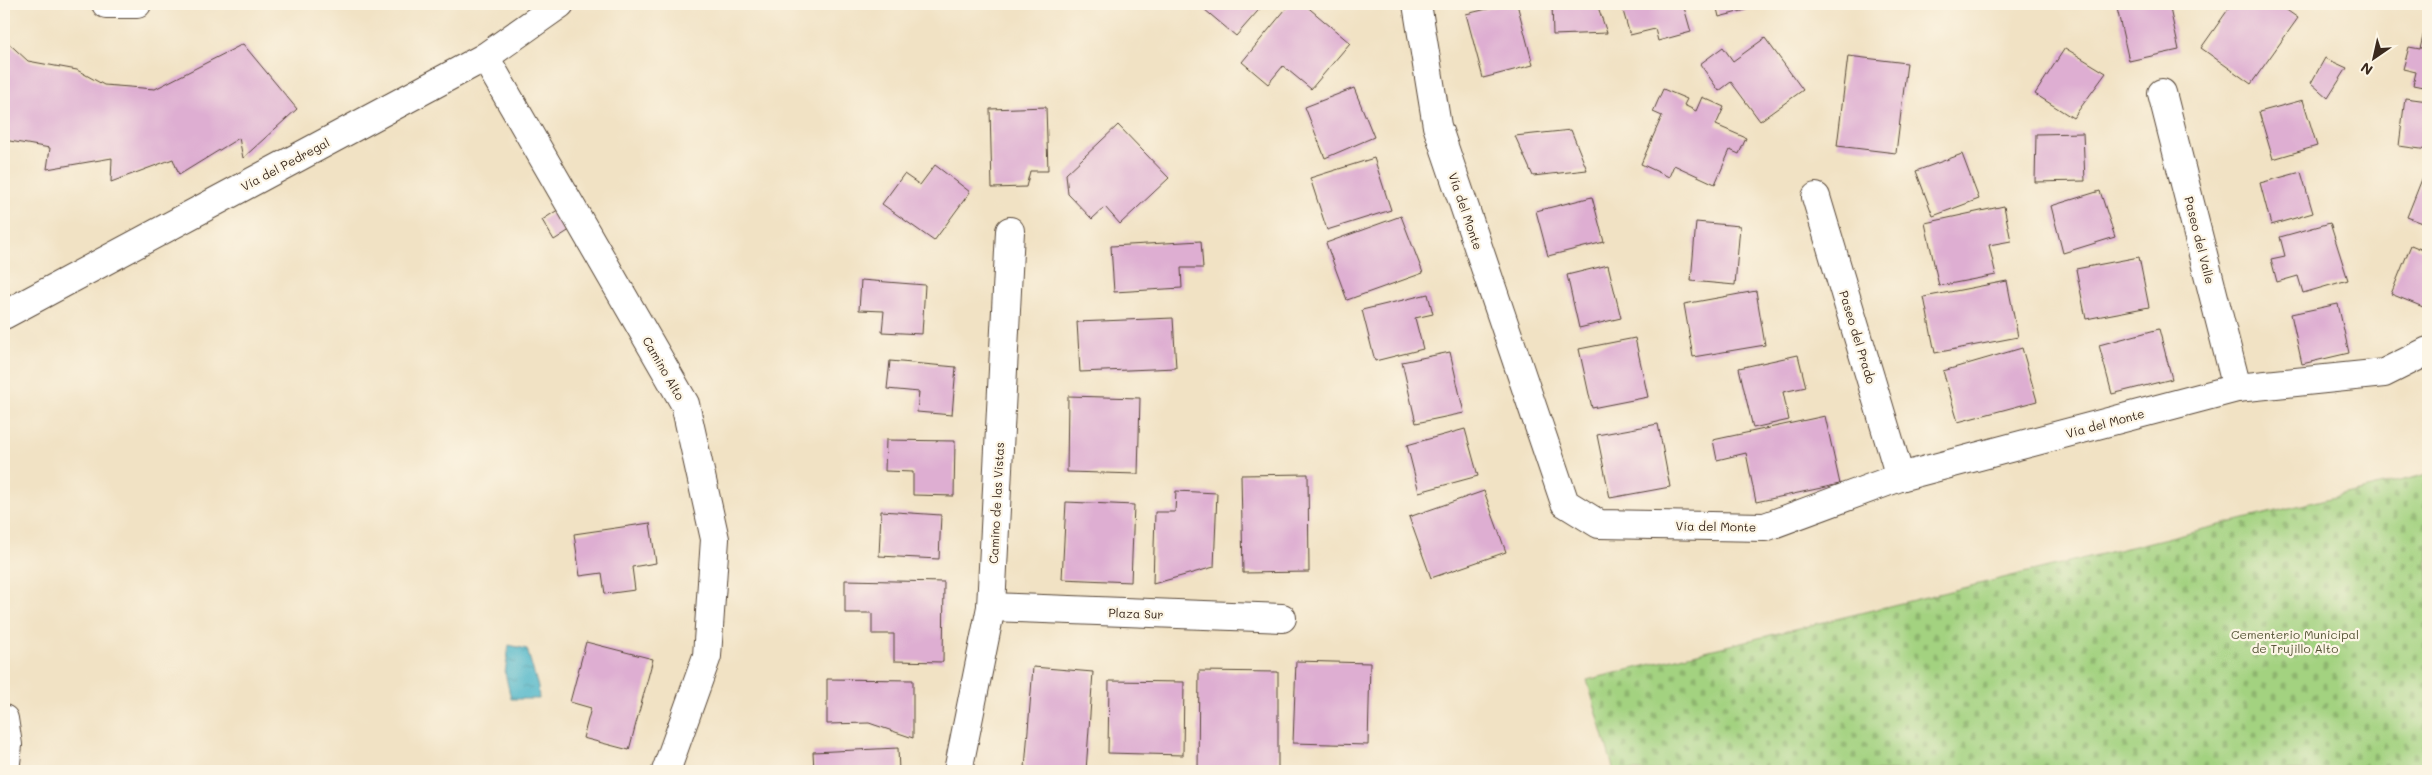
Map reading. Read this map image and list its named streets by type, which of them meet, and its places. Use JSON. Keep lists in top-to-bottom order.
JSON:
{
  "streets": {
    "street": [
      "Vía del Pedregal",
      "Vía del Monte",
      "Paseo del Valle",
      "Paseo del Prado",
      "Camino Alto",
      "Camino de las Vistas",
      "Plaza Sur"
    ]
  },
  "crossings": [
    ["Vía del Pedregal", "Camino Alto"],
    ["Vía del Monte", "Paseo del Valle"],
    ["Vía del Monte", "Paseo del Prado"],
    ["Camino de las Vistas", "Plaza Sur"]
  ],
  "parks": ["Cementerio Municipal de Trujillo Alto"],
  "north": "bottom left"
}
